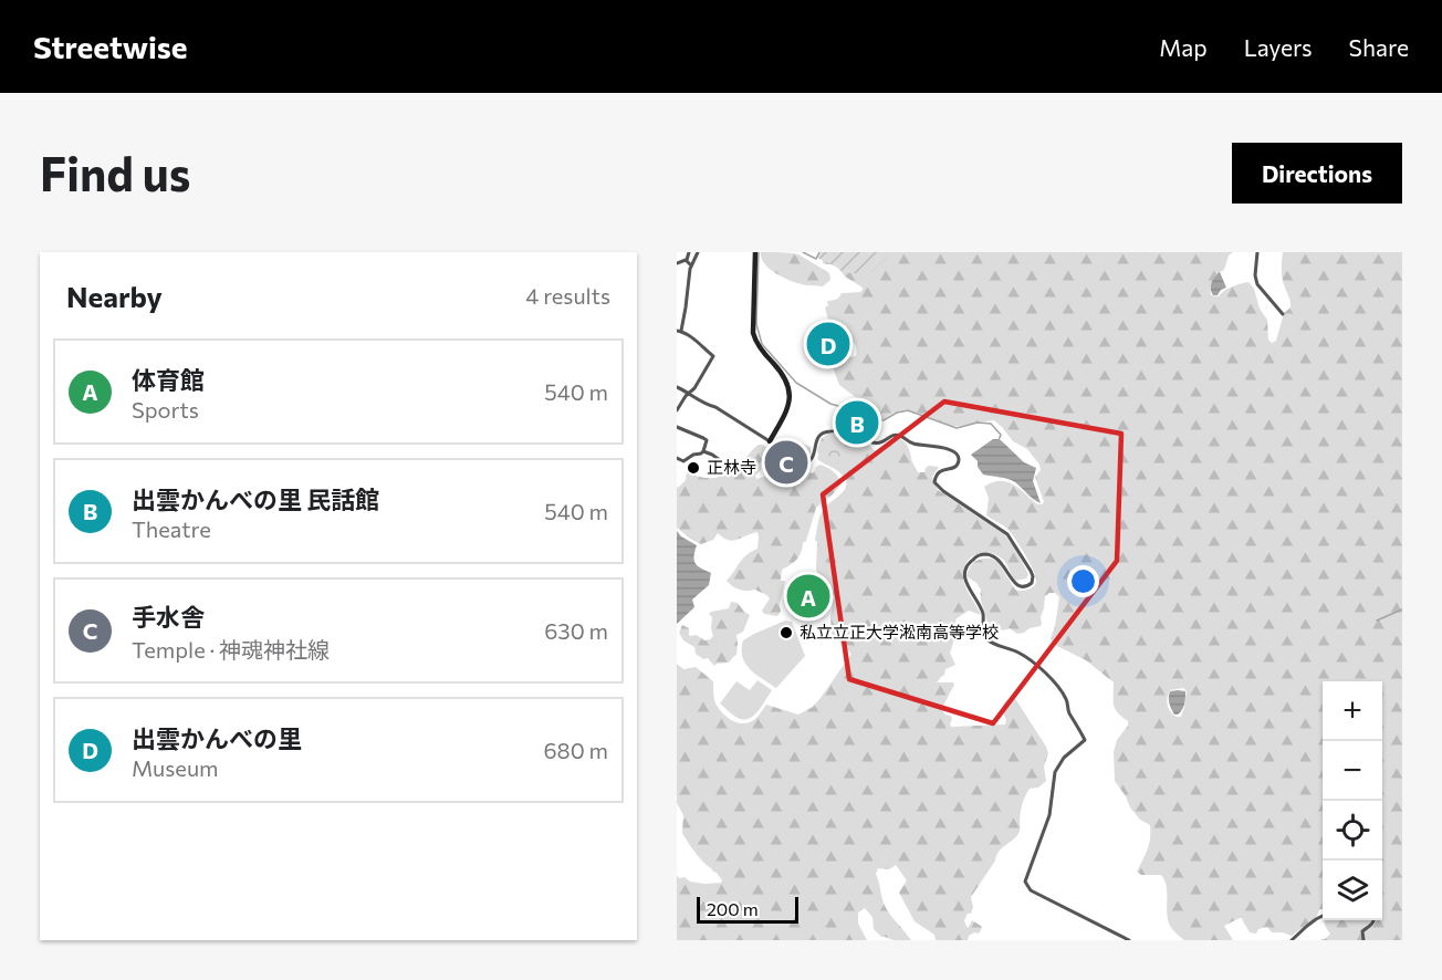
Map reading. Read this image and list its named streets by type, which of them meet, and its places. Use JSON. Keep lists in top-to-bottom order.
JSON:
{
  "places": ["正林寺", "私立立正大学淞南高等学校"],
  "scale_bar": "200 m",
  "page": {
    "header": "Streetwise",
    "nav": ["Map", "Layers", "Share"],
    "buttons": "Directions",
    "title": "Find us",
    "heading": ["Nearby", "4 results"],
    "pins": [
      "D",
      "B",
      "C",
      "A"
    ],
    "list": [
      {
        "mark": "A",
        "name": "体育館",
        "note": "Sports",
        "value": "540 m"
      },
      {
        "mark": "B",
        "name": "出雲かんべの里 民話館",
        "note": "Theatre",
        "value": "540 m"
      },
      {
        "mark": "C",
        "name": "手水舎",
        "note": "Temple · 神魂神社線",
        "value": "630 m"
      },
      {
        "mark": "D",
        "name": "出雲かんべの里",
        "note": "Museum",
        "value": "680 m"
      }
    ],
    "map_buttons": ["+", "−"],
    "scale": "200 m"
  }
}
